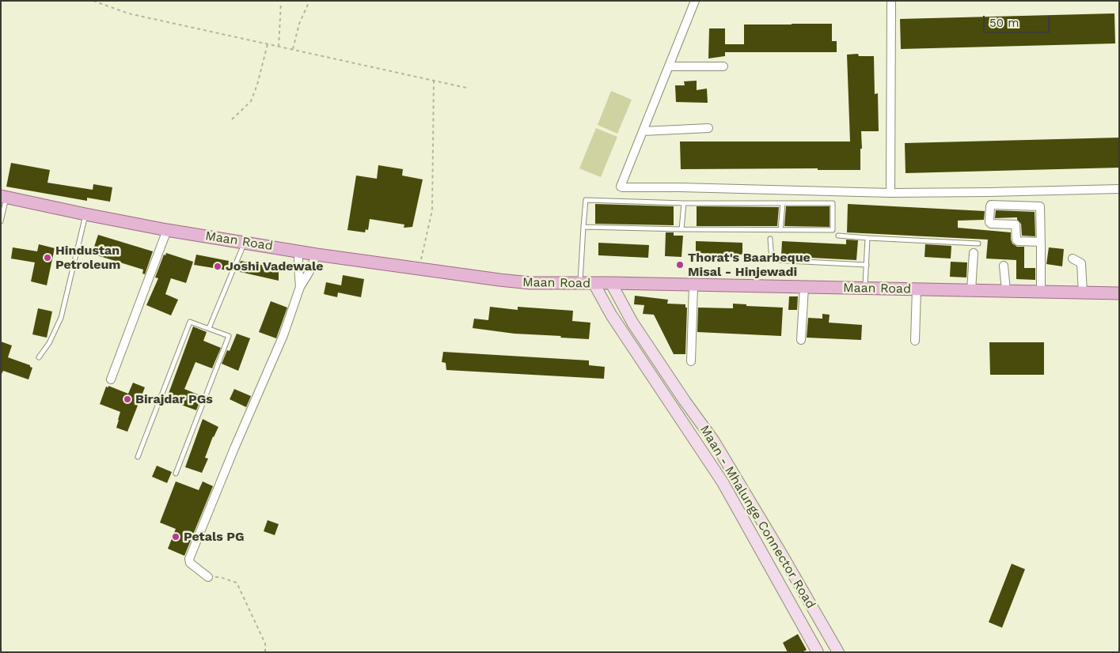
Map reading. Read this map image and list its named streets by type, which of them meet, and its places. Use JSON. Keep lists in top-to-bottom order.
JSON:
{
  "streets": {
    "main road": ["Maan Road", "Maan - Mhalunge Connector Road"]
  },
  "crossings": [
    ["Maan Road", "Maan - Mhalunge Connector Road"]
  ],
  "places": [
    "Hindustan Petroleum",
    "Thorat's Baarbeque Misal - Hinjewadi",
    "Joshi Vadewale",
    "Birajdar PGs",
    "Petals PG"
  ],
  "scale_bar": "50 m"
}
